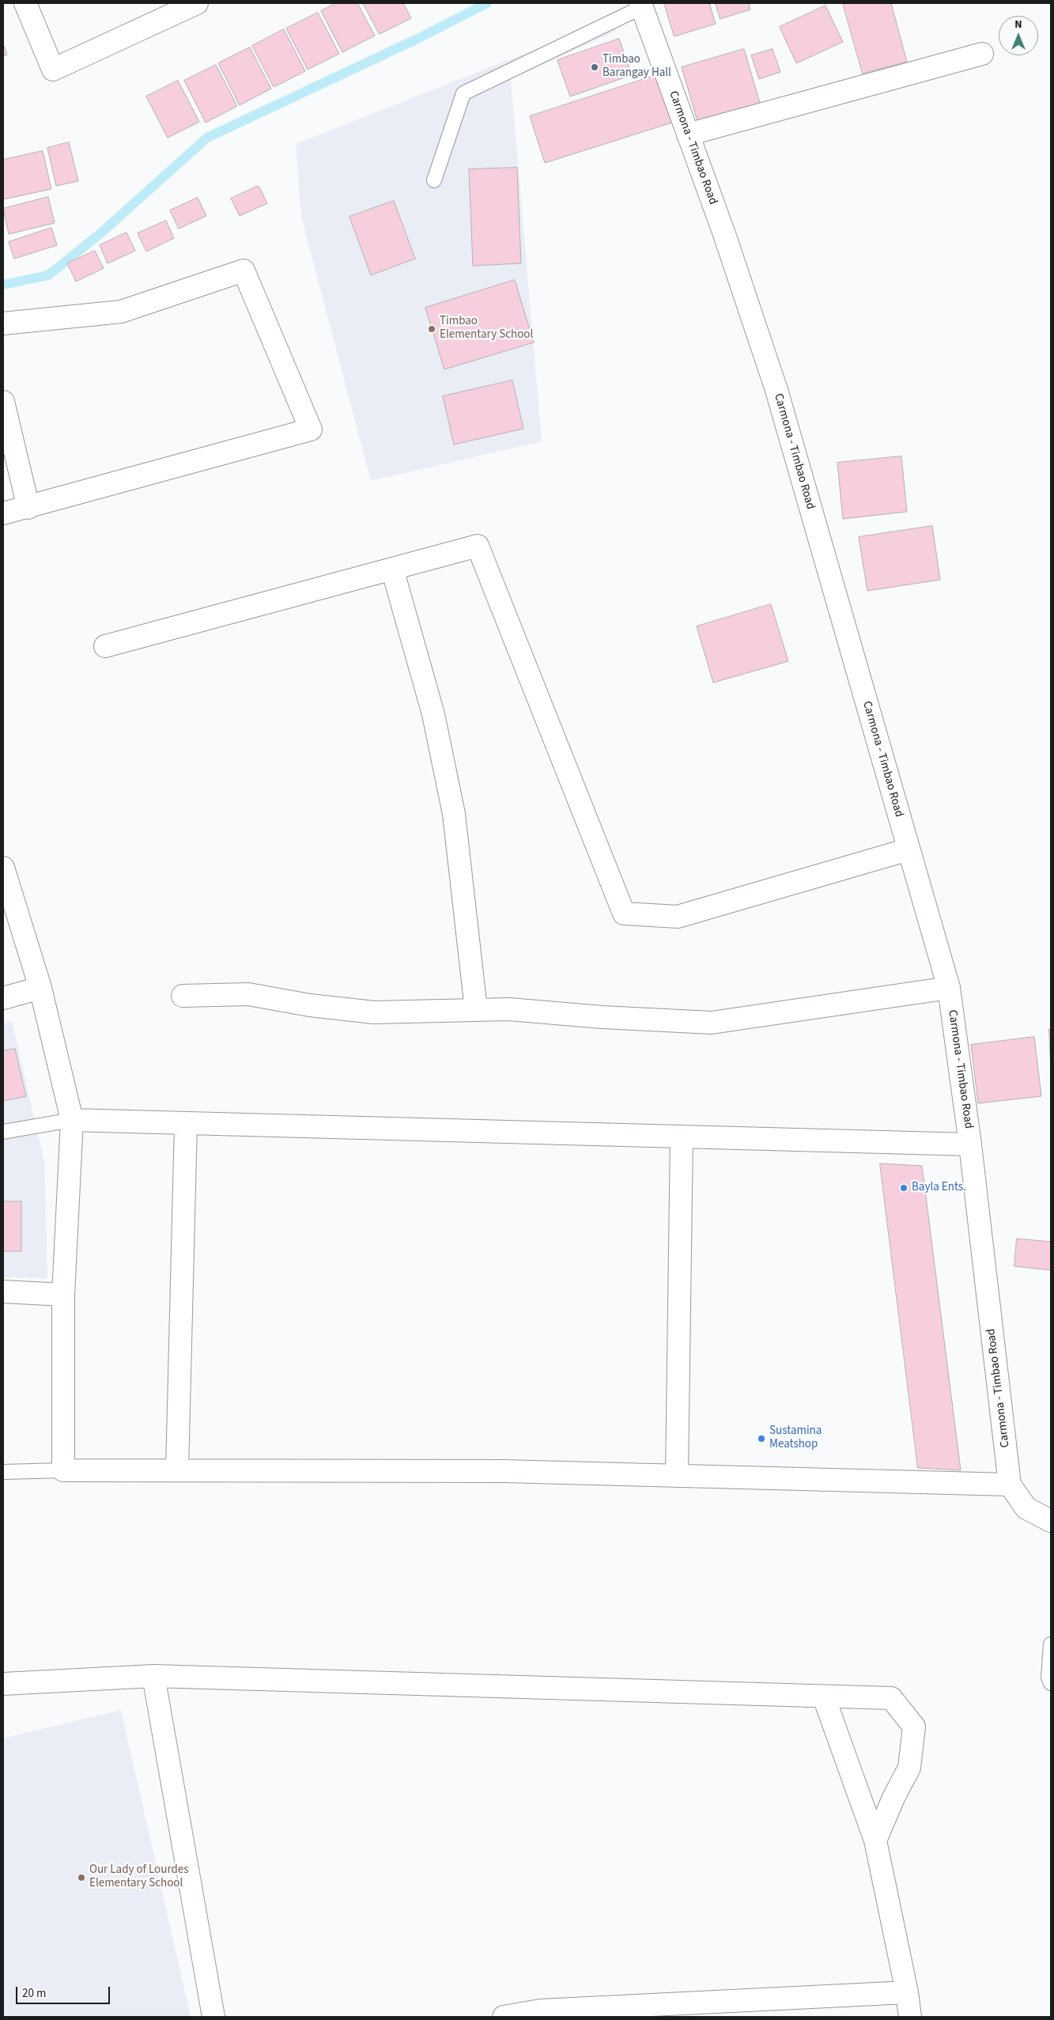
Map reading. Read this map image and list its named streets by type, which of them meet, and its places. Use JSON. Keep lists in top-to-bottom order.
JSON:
{
  "streets": {
    "street": ["Carmona - Timbao Road"]
  },
  "places": [
    "Timbao Barangay Hall",
    "Timbao Elementary School",
    "Bayla Ents.",
    "Sustamina Meatshop",
    "Our Lady of Lourdes Elementary School"
  ],
  "scale_bar": "20 m",
  "north": "top"
}
